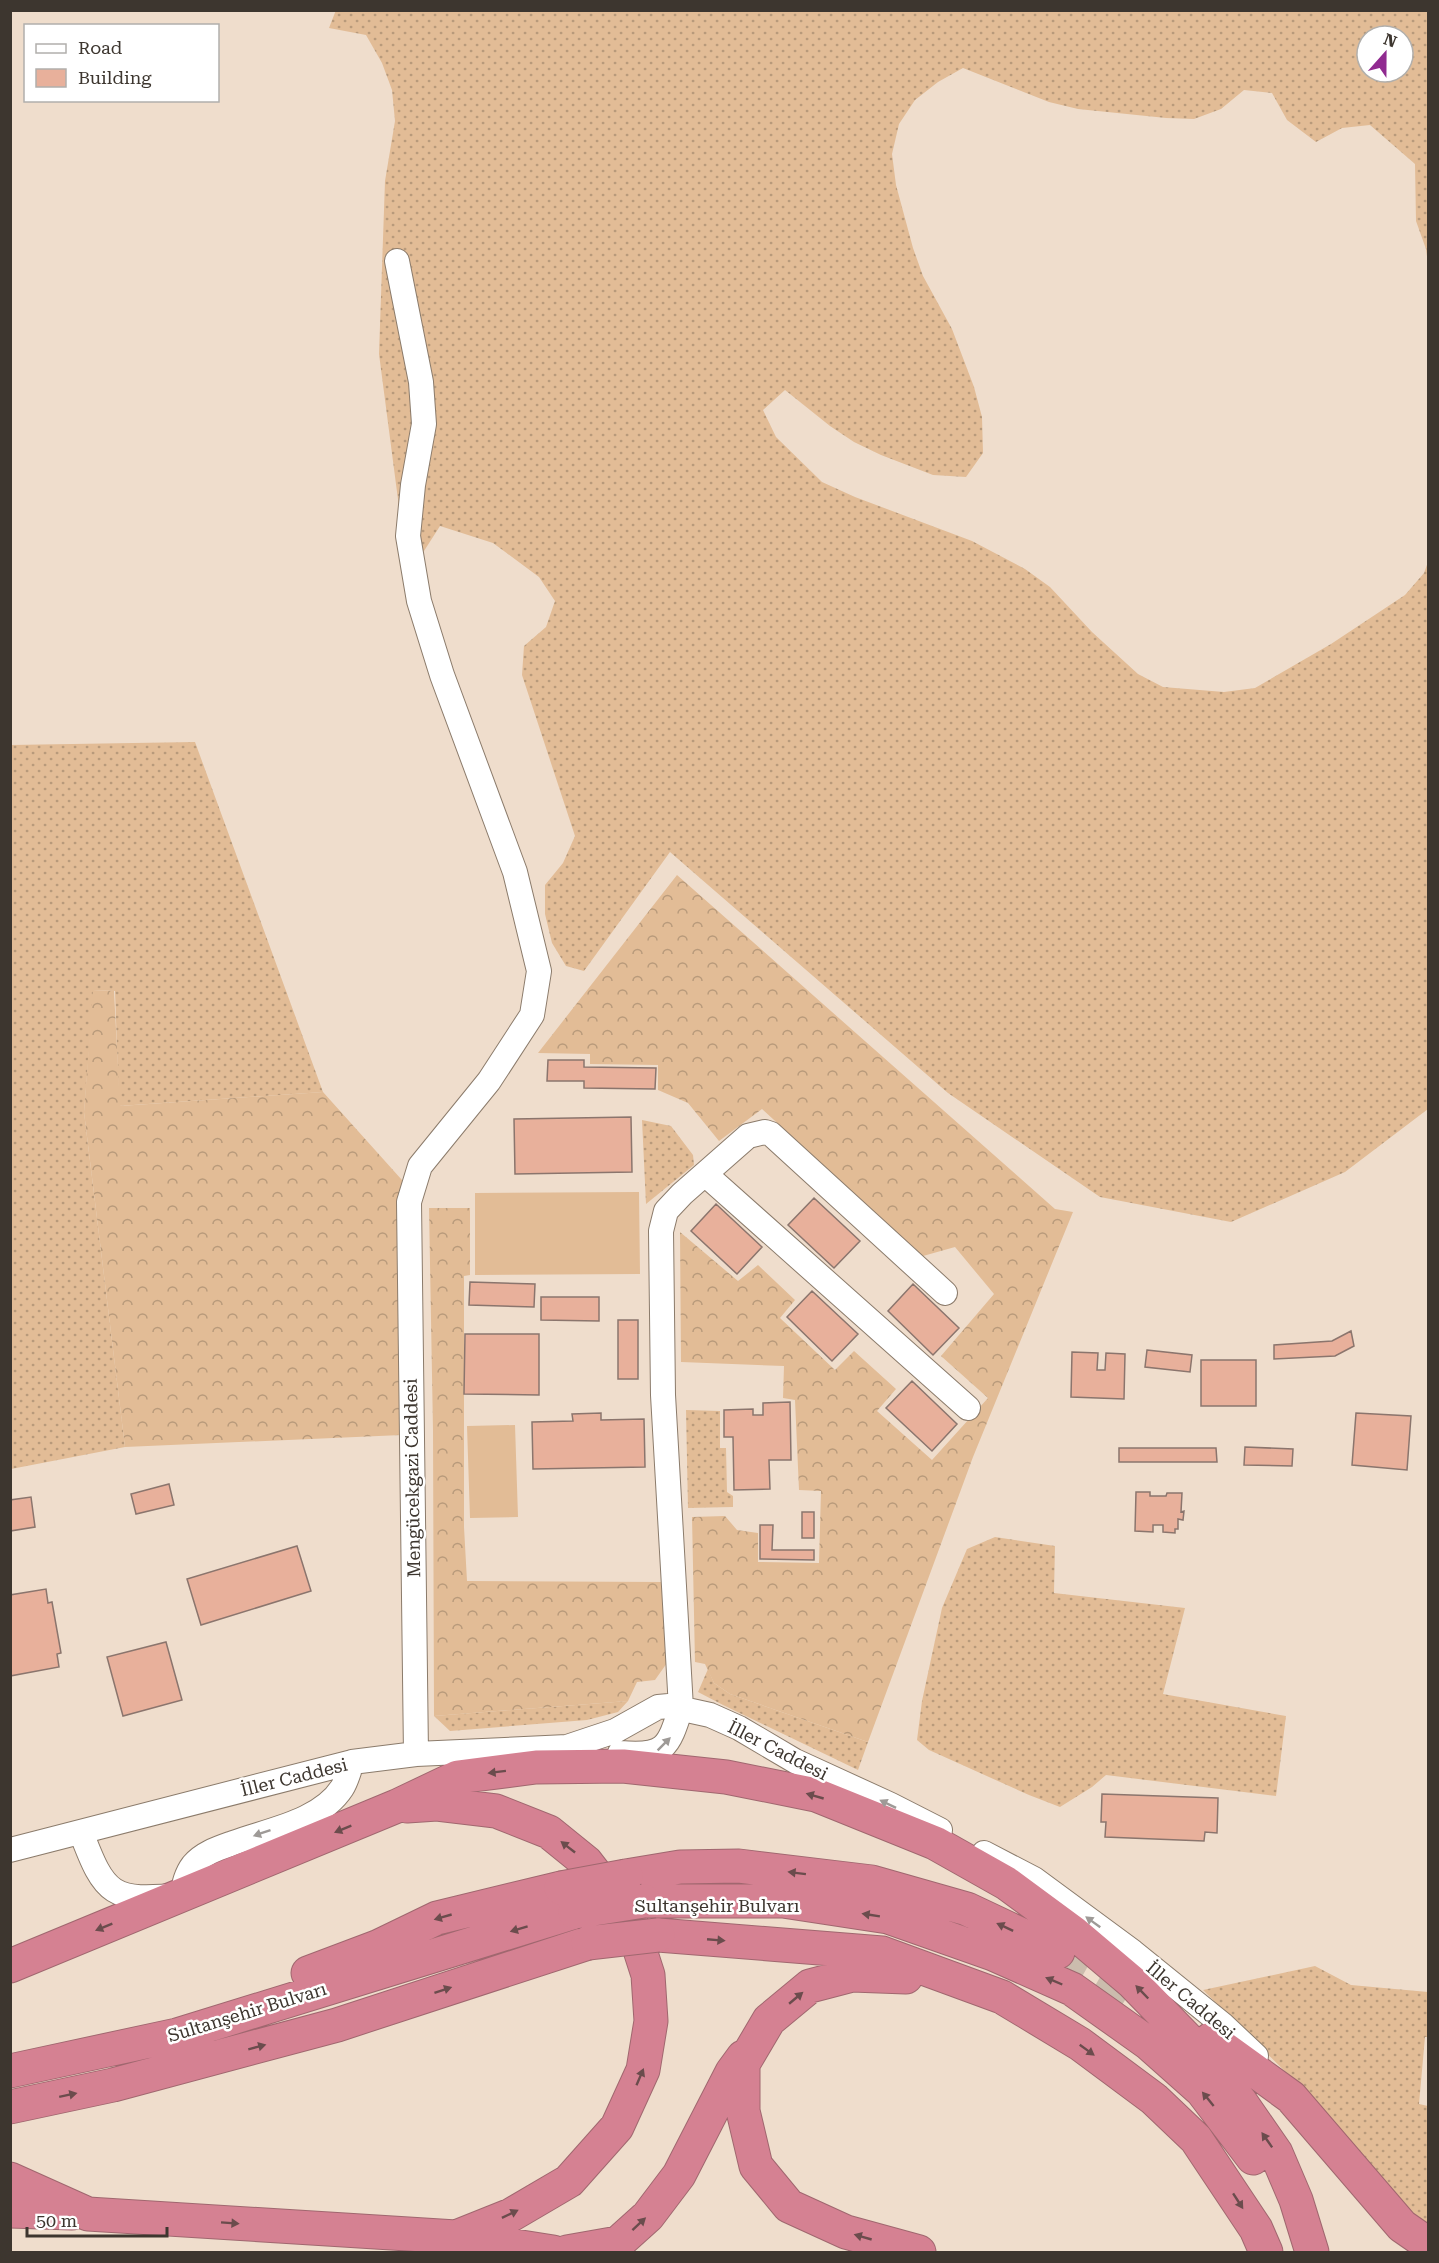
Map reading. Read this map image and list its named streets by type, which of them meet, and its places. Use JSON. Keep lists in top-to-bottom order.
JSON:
{
  "streets": {
    "highway": ["Sultanşehir Bulvarı"],
    "street": ["Mengücekgazi Caddesi", "İller Caddesi"]
  },
  "crossings": [
    ["Mengücekgazi Caddesi", "İller Caddesi"]
  ],
  "one_way": ["İller Caddesi"],
  "legend": ["Road", "Building"],
  "scale_bar": "50 m",
  "north": "top"
}
